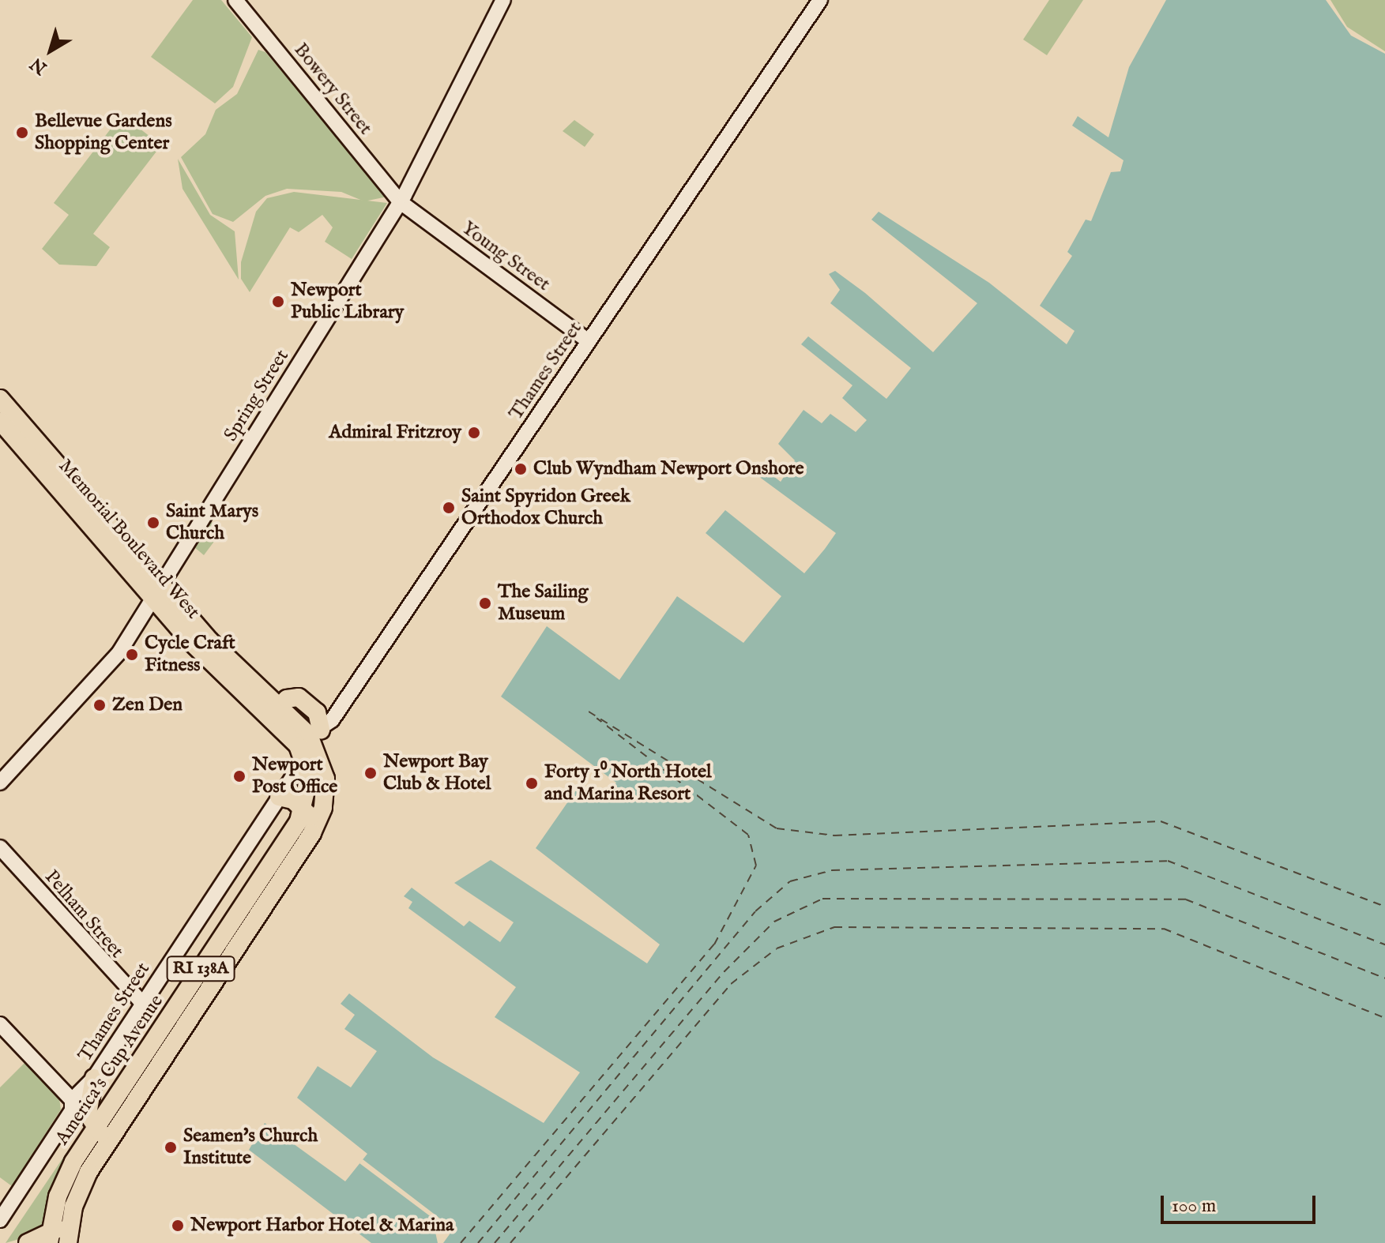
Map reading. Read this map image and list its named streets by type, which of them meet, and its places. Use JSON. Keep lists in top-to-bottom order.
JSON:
{
  "streets": {
    "main road": [
      "Bowery Street",
      "Young Street",
      "Thames Street",
      "Spring Street",
      "Memorial Boulevard West",
      "Pelham Street",
      "RI 138A",
      "America's Cup Avenue"
    ]
  },
  "crossings": [
    ["Bowery Street", "Young Street"],
    ["Bowery Street", "Spring Street"],
    ["Young Street", "Thames Street"],
    ["Young Street", "Spring Street"],
    ["Thames Street", "Memorial Boulevard West"],
    ["Thames Street", "Pelham Street"],
    ["Thames Street", "America's Cup Avenue"],
    ["Spring Street", "Memorial Boulevard West"],
    ["Memorial Boulevard West", "America's Cup Avenue"]
  ],
  "places": [
    "Bellevue Gardens Shopping Center",
    "Newport Public Library",
    "Admiral Fritzroy",
    "Club Wyndham Newport Onshore",
    "Saint Spyridon Greek Orthodox Church",
    "Saint Marys Church",
    "The Sailing Museum",
    "Cycle Craft Fitness",
    "Zen Den",
    "Newport Bay Club & Hotel",
    "Newport Post Office",
    "Forty 1⁰ North Hotel and Marina Resort",
    "Seamen's Church Institute",
    "Newport Harbor Hotel & Marina"
  ],
  "scale_bar": "100 m",
  "north": "bottom left"
}
